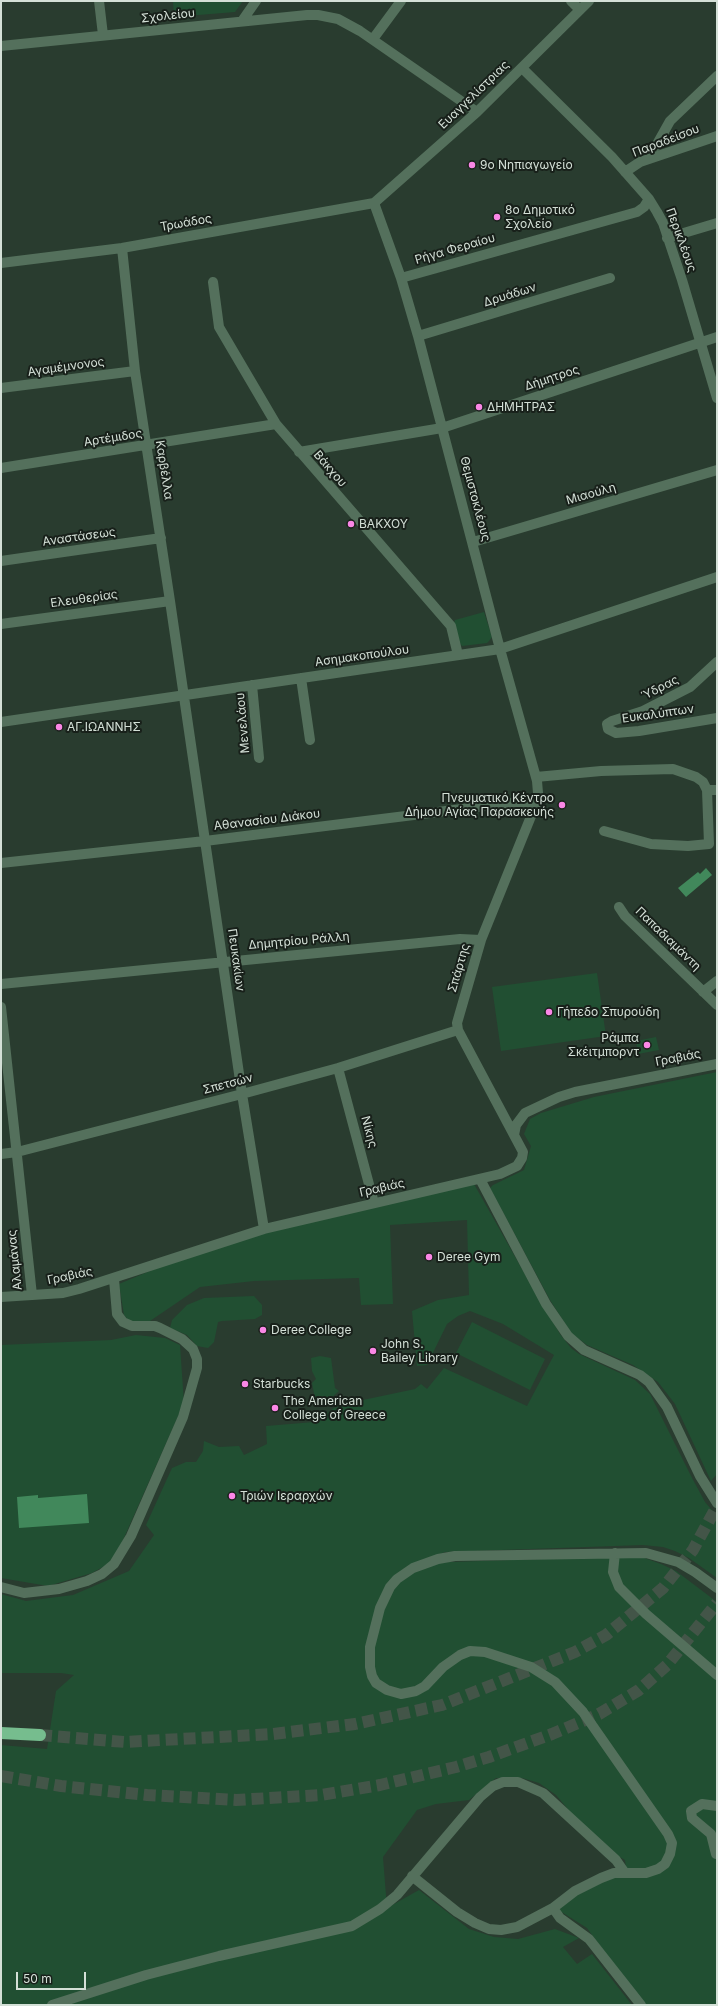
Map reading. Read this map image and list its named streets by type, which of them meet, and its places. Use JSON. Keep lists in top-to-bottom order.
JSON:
{
  "streets": {
    "street": [
      "Σχολείου",
      "Ευαγγελίστριας",
      "Παραδείσου",
      "Τρωάδος",
      "Περικλέους",
      "Ρήγα Φεραίου",
      "Δρυάδων",
      "Αγαμέμνονος",
      "Δήμητρος",
      "Αρτέμιδος",
      "Βάκχου",
      "Καρβέλλα",
      "Μιαούλη",
      "Θεμιστοκλέους",
      "Αναστάσεως",
      "Ελευθερίας",
      "Ασημακοπούλου",
      "Ύδρας",
      "Ευκαλύπτων",
      "Μενελάου",
      "Αθανασίου Διάκου",
      "Παπαδιαμάντη",
      "Δημητρίου Ράλλη",
      "Πευκακίων",
      "Σπάρτης",
      "Γραβιάς",
      "Σπετσών",
      "Νίκης",
      "Αλαμάνας"
    ]
  },
  "crossings": [
    ["Σχολείου", "Ευαγγελίστριας"],
    ["Ευαγγελίστριας", "Τρωάδος"],
    ["Ευαγγελίστριας", "Περικλέους"],
    ["Ευαγγελίστριας", "Θεμιστοκλέους"],
    ["Παραδείσου", "Περικλέους"],
    ["Τρωάδος", "Καρβέλλα"],
    ["Τρωάδος", "Θεμιστοκλέους"],
    ["Περικλέους", "Ρήγα Φεραίου"],
    ["Περικλέους", "Δήμητρος"],
    ["Ρήγα Φεραίου", "Θεμιστοκλέους"],
    ["Δρυάδων", "Θεμιστοκλέους"],
    ["Αγαμέμνονος", "Καρβέλλα"],
    ["Δήμητρος", "Βάκχου"],
    ["Δήμητρος", "Θεμιστοκλέους"],
    ["Αρτέμιδος", "Βάκχου"],
    ["Αρτέμιδος", "Καρβέλλα"],
    ["Βάκχου", "Ασημακοπούλου"],
    ["Καρβέλλα", "Αναστάσεως"],
    ["Καρβέλλα", "Ελευθερίας"],
    ["Καρβέλλα", "Ασημακοπούλου"],
    ["Καρβέλλα", "Πευκακίων"],
    ["Μιαούλη", "Θεμιστοκλέους"],
    ["Θεμιστοκλέους", "Ασημακοπούλου"],
    ["Θεμιστοκλέους", "Αθανασίου Διάκου"],
    ["Θεμιστοκλέους", "Σπάρτης"],
    ["Ασημακοπούλου", "Μενελάου"],
    ["Ασημακοπούλου", "Πευκακίων"],
    ["Ύδρας", "Ευκαλύπτων"],
    ["Αθανασίου Διάκου", "Πευκακίων"],
    ["Αθανασίου Διάκου", "Σπάρτης"],
    ["Δημητρίου Ράλλη", "Πευκακίων"],
    ["Δημητρίου Ράλλη", "Σπάρτης"],
    ["Πευκακίων", "Γραβιάς"],
    ["Πευκακίων", "Σπετσών"],
    ["Σπάρτης", "Σπετσών"],
    ["Γραβιάς", "Νίκης"],
    ["Γραβιάς", "Αλαμάνας"],
    ["Σπετσών", "Νίκης"],
    ["Σπετσών", "Αλαμάνας"]
  ],
  "places": [
    "9ο Νηπιαγωγείο",
    "8ο Δημοτικό Σχολείο",
    "ΔΗΜΗΤΡΑΣ",
    "ΒΑΚΧΟΥ",
    "ΑΓ.ΙΩΑΝΝΗΣ",
    "Πνευματικό Κέντρο Δήμου Αγίας Παρασκευής",
    "Γήπεδο Σπυρούδη",
    "Ράμπα Σκέιτμπορντ",
    "Deree Gym",
    "Deree College",
    "John S. Bailey Library",
    "Starbucks",
    "The American College of Greece",
    "Τριών Ιεραρχών"
  ],
  "scale_bar": "50 m"
}
